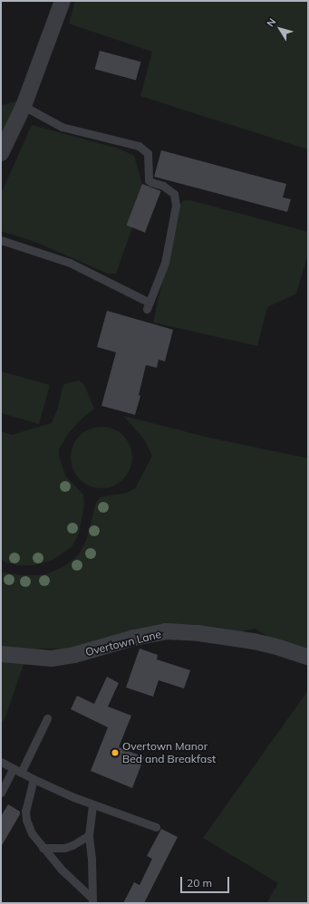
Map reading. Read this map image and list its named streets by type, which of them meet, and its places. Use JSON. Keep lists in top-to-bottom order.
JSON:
{
  "streets": {
    "street": ["Overtown Lane"]
  },
  "places": ["Overtown Manor Bed and Breakfast"],
  "scale_bar": "20 m",
  "north": "top left"
}
